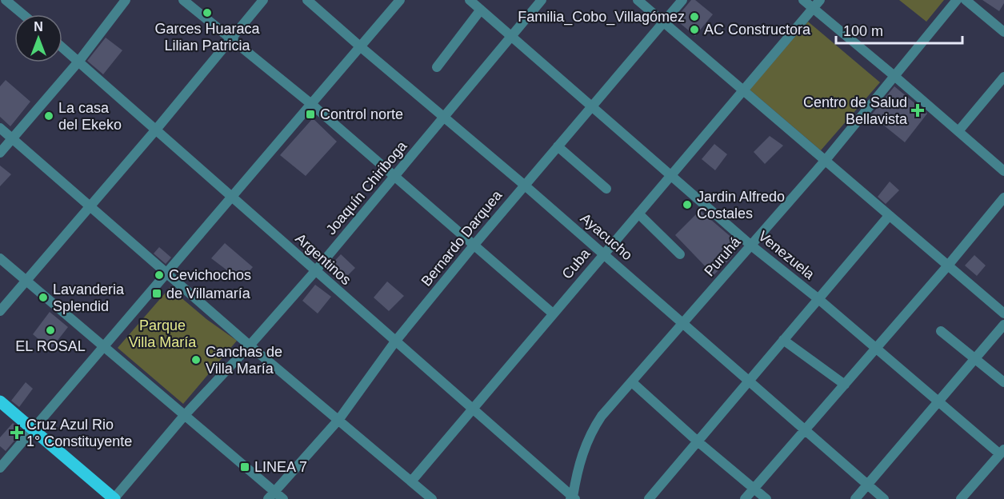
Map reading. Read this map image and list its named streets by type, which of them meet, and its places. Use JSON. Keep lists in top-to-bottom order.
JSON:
{
  "streets": {
    "street": [
      "Joaquín Chiriboga",
      "Ayacucho",
      "Bernardo Darquea",
      "Venezuela",
      "Puruhá",
      "Argentinos",
      "Cuba"
    ]
  },
  "crossings": [
    ["Joaquín Chiriboga", "Ayacucho"],
    ["Joaquín Chiriboga", "Venezuela"],
    ["Joaquín Chiriboga", "Argentinos"],
    ["Ayacucho", "Bernardo Darquea"],
    ["Ayacucho", "Puruhá"],
    ["Ayacucho", "Cuba"],
    ["Bernardo Darquea", "Venezuela"],
    ["Bernardo Darquea", "Argentinos"],
    ["Venezuela", "Puruhá"],
    ["Venezuela", "Cuba"],
    ["Puruhá", "Argentinos"],
    ["Argentinos", "Cuba"]
  ],
  "parks": ["Parque Villa María"],
  "places": {
    "other": [
      "Garces Huaraca Lilian Patricia",
      "Familia_Cobo_Villagómez",
      "AC Constructora",
      "La casa del Ekeko",
      "Jardin Alfredo Costales",
      "Cevichochos",
      "Lavanderia Splendid",
      "EL ROSAL",
      "Canchas de Villa María"
    ],
    "health": ["Centro de Salud Bellavista", "Cruz Azul Rio 1° Constituyente"],
    "transit": ["Control norte", "de Villamaría", "LINEA 7"]
  },
  "scale_bar": "100 m",
  "north": "top"
}
